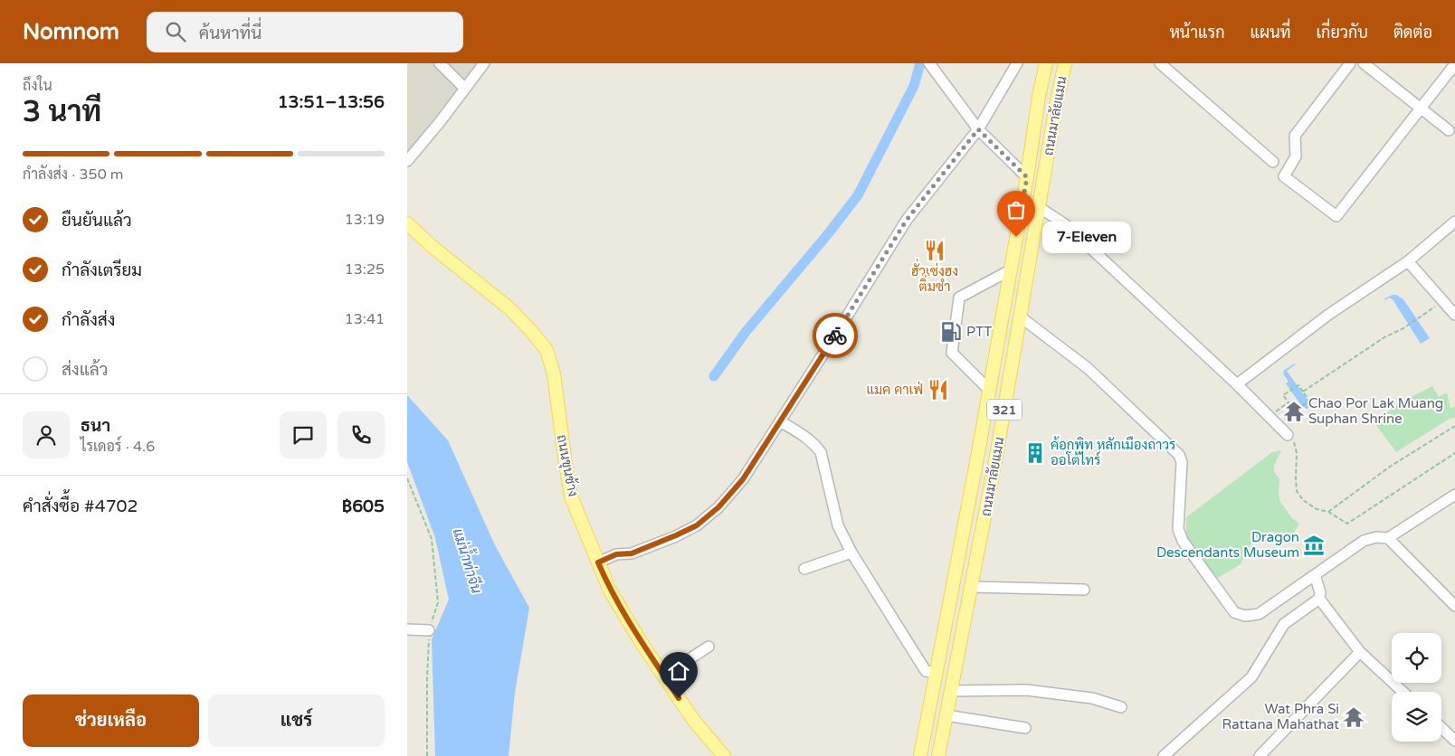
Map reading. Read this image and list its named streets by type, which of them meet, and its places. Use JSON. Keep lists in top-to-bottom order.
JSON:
{
  "streets": {
    "main road": ["ถนนมาลัยแมน", "321", "ถนนขุนช้าง"]
  },
  "water": ["แม่น้ำท่าจีน"],
  "places": {
    "other": ["7-Eleven"],
    "restaurant": ["ฮั่วเซ่งฮง ติ่มซำ", "แมค คาเฟ่"],
    "fuel station": ["PTT"],
    "temple": ["Chao Por Lak Muang Suphan Shrine", "Wat Phra Si Rattana Mahathat"],
    "building": ["ค้อกพิท หลักเมืองถาวร ออโต้ไทร์"],
    "museum": ["Dragon Descendants Museum"]
  },
  "page": {
    "header": "Nomnom",
    "search": "ค้นหาที่นี่",
    "nav": [
      "หน้าแรก",
      "แผนที่",
      "เกี่ยวกับ",
      "ติดต่อ"
    ],
    "heading": ["3 นาที", "ถึงใน", "13:51–13:56"],
    "panel": [
      "ธนา",
      "ไรเดอร์ · 4.6",
      "คำสั่งซื้อ #4702",
      "฿605"
    ],
    "bar": "กำลังส่ง · 350 m",
    "list": [
      ["ยืนยันแล้ว", "13:19"],
      ["กำลังเตรียม", "13:25"],
      ["กำลังส่ง", "13:41"],
      "ส่งแล้ว"
    ],
    "bubble": "7-Eleven",
    "buttons": ["ช่วยเหลือ", "แชร์"]
  }
}
